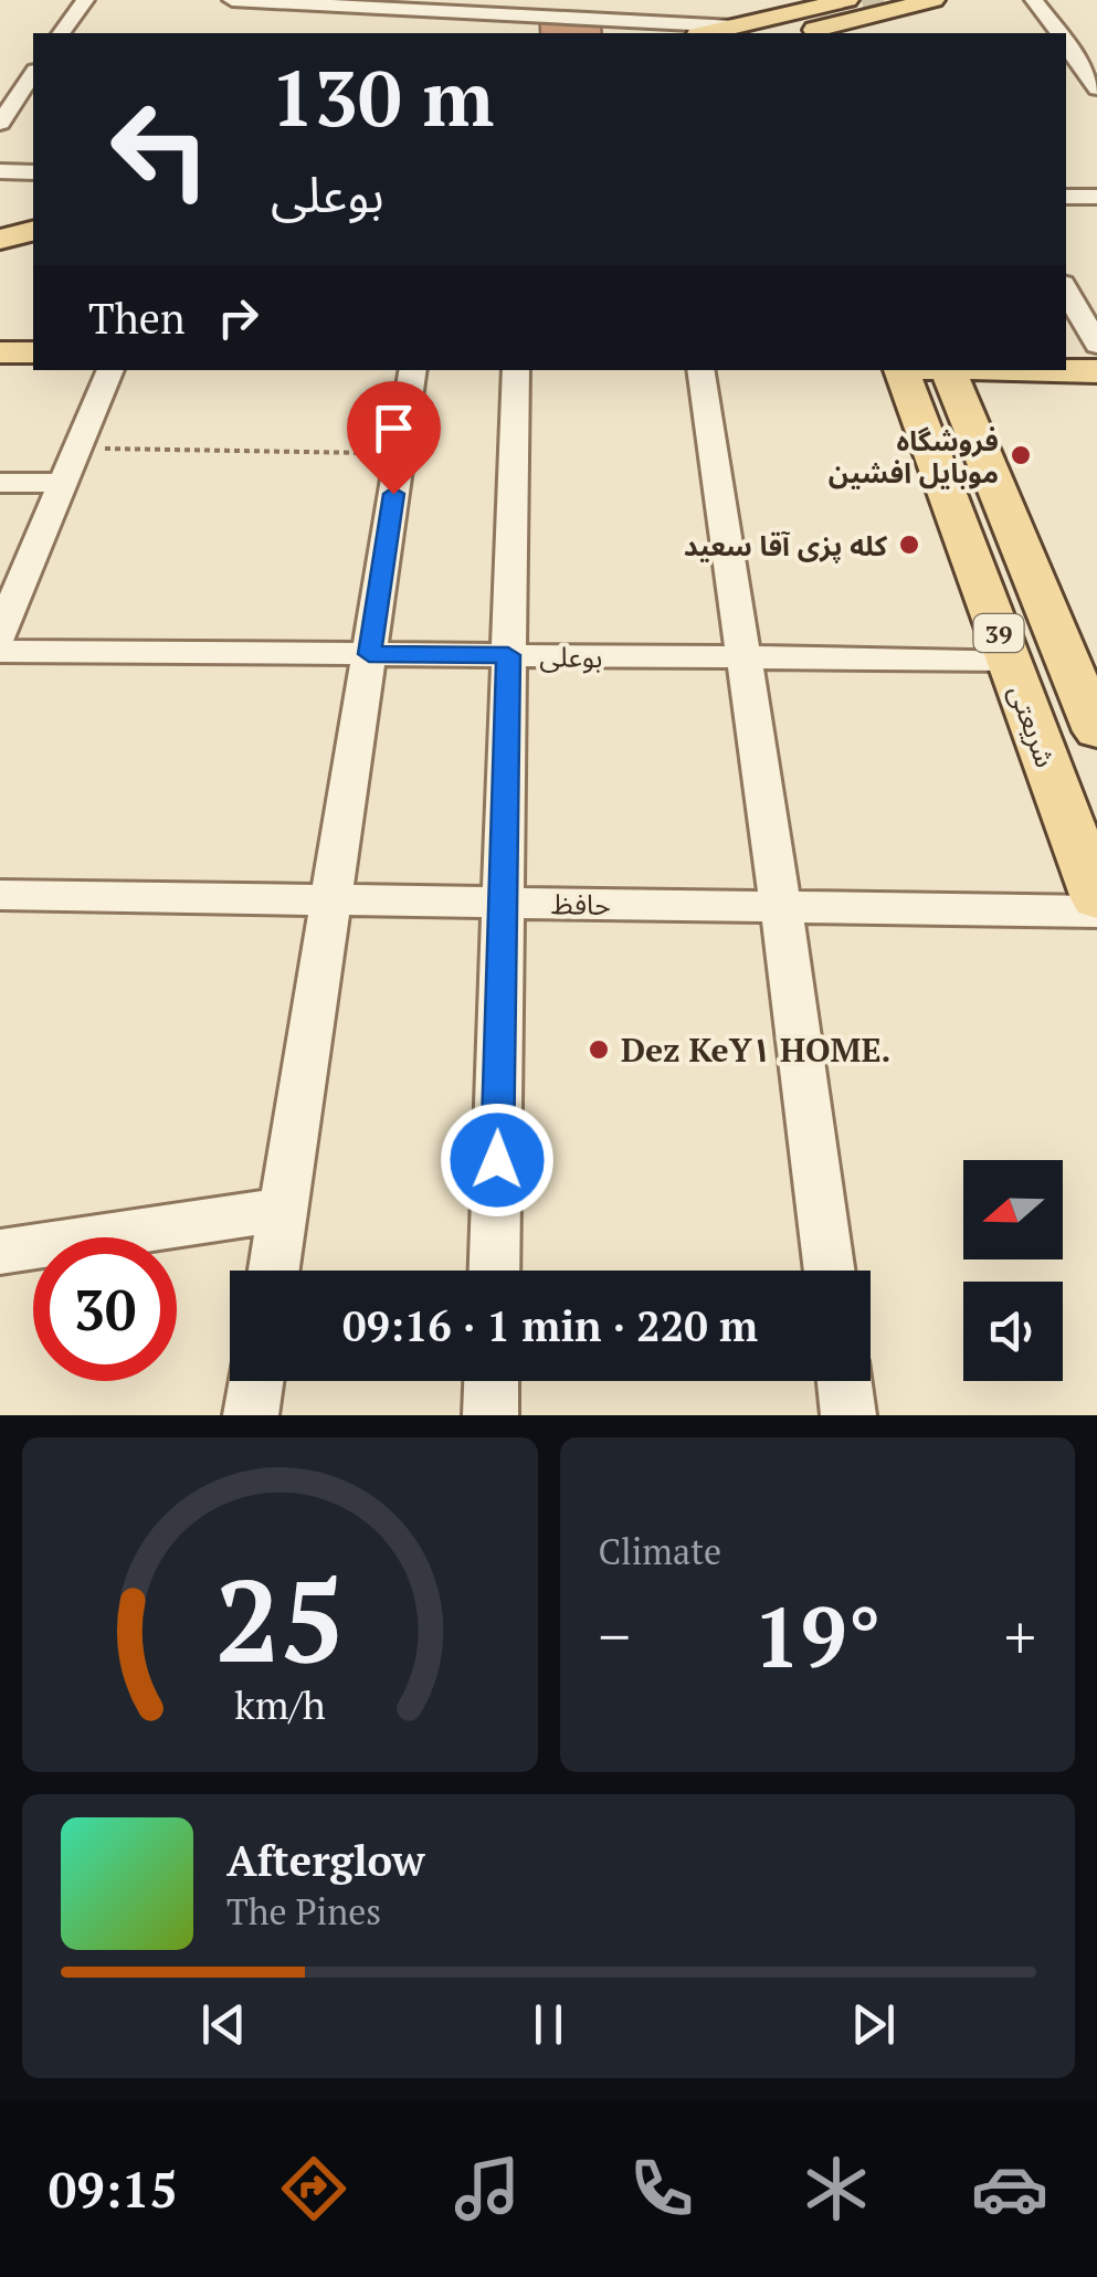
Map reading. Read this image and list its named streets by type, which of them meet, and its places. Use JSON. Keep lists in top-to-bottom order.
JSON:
{
  "streets": {
    "main road": ["39", "شریعتی"],
    "street": ["بوعلی", "حافظ"]
  },
  "crossings": [
    ["بوعلی", "شریعتی"]
  ],
  "places": ["فروشگاه موبایل افشین", "کله پزی آقا سعید", "Dez KeY۱ HOME."],
  "north": "left",
  "page": {
    "turn": ["130 m", "بوعلی"],
    "then": "Then",
    "limit": "30",
    "trip": "09:16 · 1 min · 220 m",
    "tile": "Climate",
    "heat": ["−", "19°", "+"],
    "song": ["Afterglow", "The Pines"],
    "tabs": "09:15",
    "gauge": ["25", "km/h"]
  }
}
